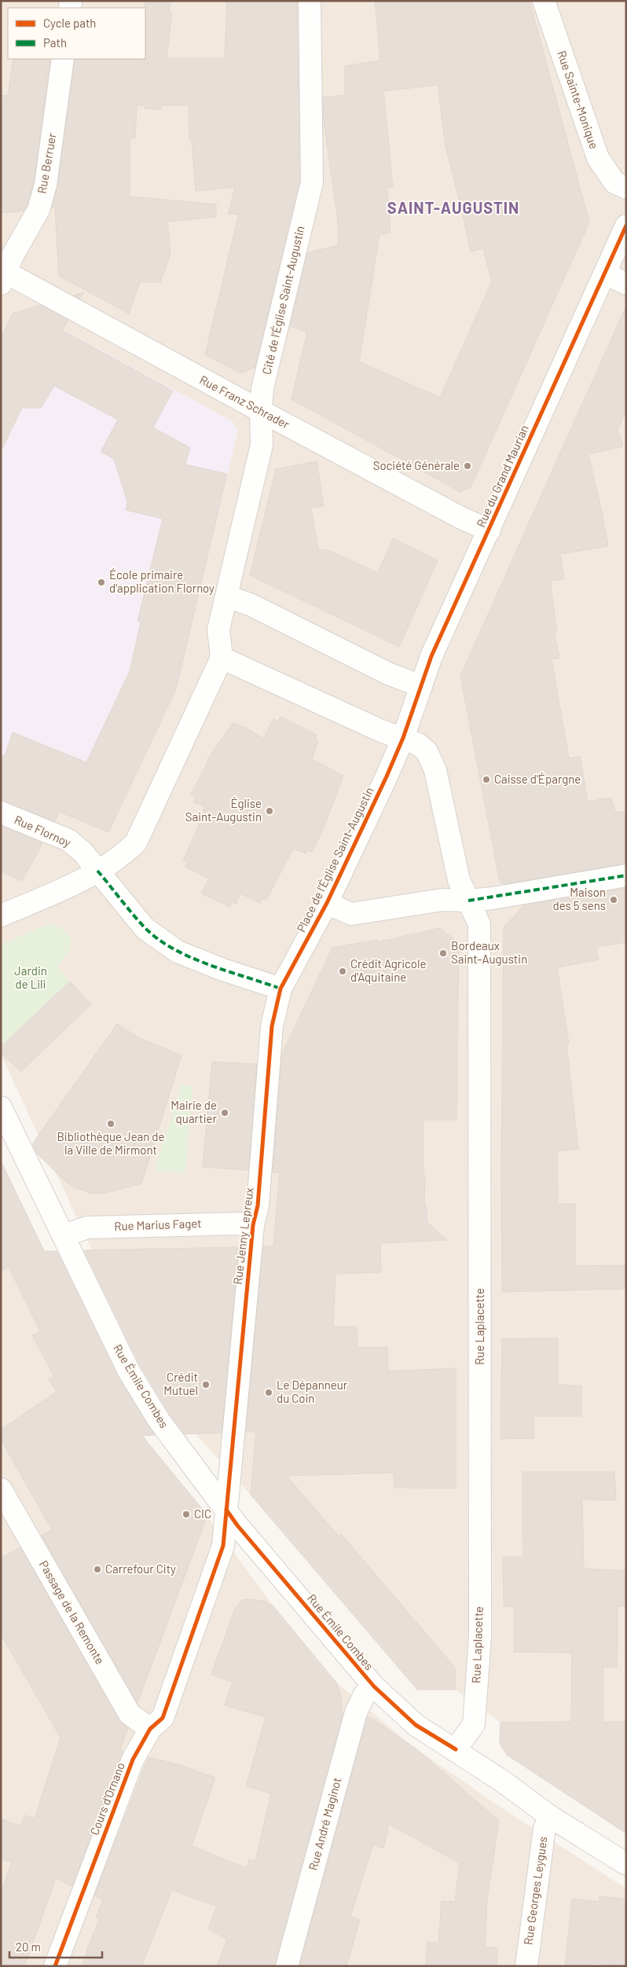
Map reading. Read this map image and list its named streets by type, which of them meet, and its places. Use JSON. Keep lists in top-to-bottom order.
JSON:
{
  "streets": {
    "street": [
      "Rue Sainte-Monique",
      "Rue Berruer",
      "Cité de l'Église Saint-Augustin",
      "Rue Franz Schrader",
      "Rue du Grand Maurian",
      "Rue Flornoy",
      "Place de l'Église Saint-Augustin",
      "Rue Marius Faget",
      "Rue Jenny Lepreux",
      "Rue Laplacette",
      "Rue Émile Combes",
      "Passage de la Remonte",
      "Cours d'Ornano",
      "Rue André Maginot",
      "Rue Georges Leygues"
    ]
  },
  "crossings": [
    ["Rue Berruer", "Rue Franz Schrader"],
    ["Cité de l'Église Saint-Augustin", "Rue Franz Schrader"],
    ["Rue Franz Schrader", "Rue du Grand Maurian"],
    ["Rue du Grand Maurian", "Place de l'Église Saint-Augustin"],
    ["Place de l'Église Saint-Augustin", "Rue Jenny Lepreux"],
    ["Place de l'Église Saint-Augustin", "Rue Laplacette"],
    ["Rue Marius Faget", "Rue Jenny Lepreux"],
    ["Rue Marius Faget", "Rue Émile Combes"],
    ["Rue Jenny Lepreux", "Rue Émile Combes"],
    ["Rue Jenny Lepreux", "Cours d'Ornano"],
    ["Rue Laplacette", "Rue Émile Combes"],
    ["Rue Émile Combes", "Cours d'Ornano"],
    ["Rue Émile Combes", "Rue André Maginot"],
    ["Rue Émile Combes", "Rue Georges Leygues"],
    ["Passage de la Remonte", "Cours d'Ornano"]
  ],
  "districts": ["SAINT-AUGUSTIN"],
  "parks": ["Jardin de Lili"],
  "places": [
    "Société Générale",
    "École primaire d'application Flornoy",
    "Caisse d'Épargne",
    "Église Saint-Augustin",
    "Maison des 5 sens",
    "Bordeaux Saint-Augustin",
    "Crédit Agricole d'Aquitaine",
    "Mairie de quartier",
    "Bibliothèque Jean de la Ville de Mirmont",
    "Crédit Mutuel",
    "Le Dépanneur du Coin",
    "CIC",
    "Carrefour City"
  ],
  "legend": ["Cycle path", "Path"],
  "scale_bar": "20 m"
}
